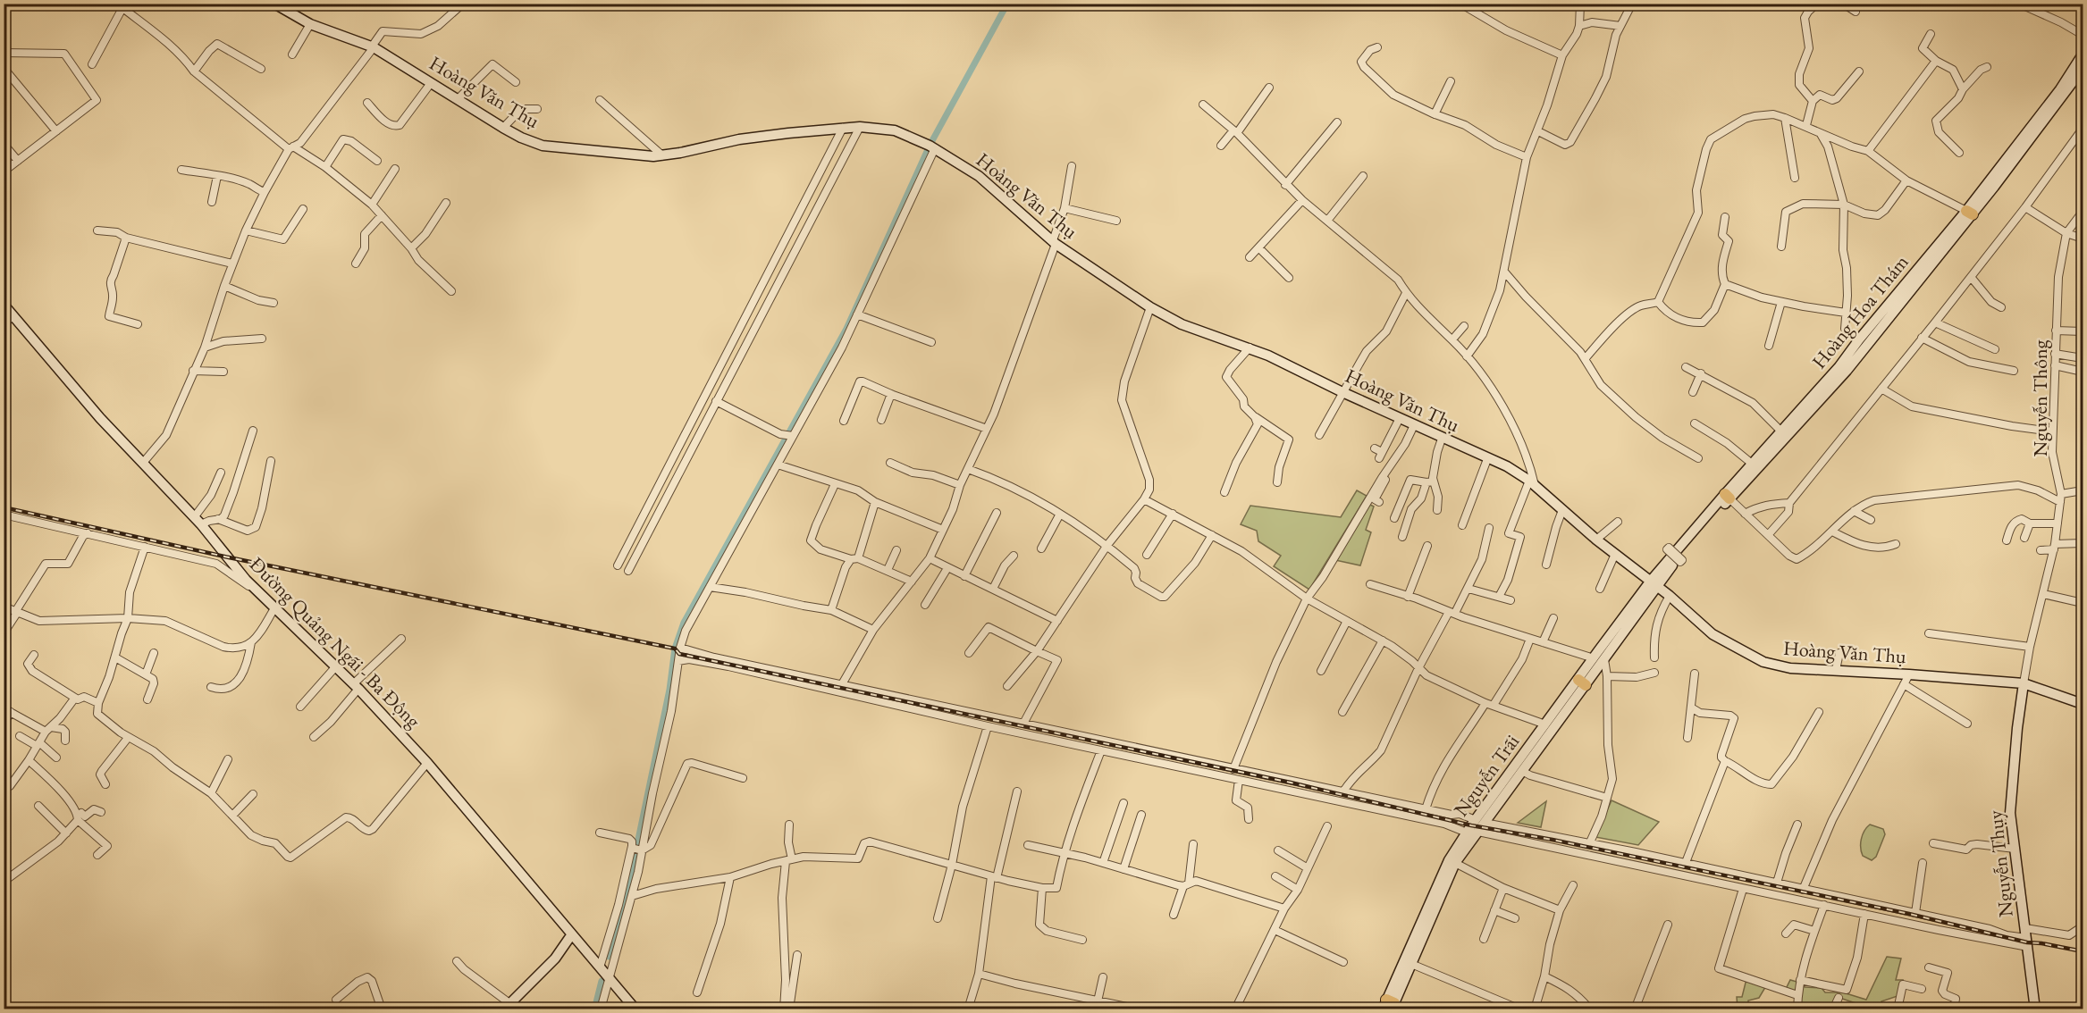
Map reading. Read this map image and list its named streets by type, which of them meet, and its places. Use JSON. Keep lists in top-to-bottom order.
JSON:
{
  "streets": {
    "main road": [
      "Hoàng Văn Thụ",
      "Hoàng Hoa Thám",
      "Đường Quảng Ngãi - Ba Động",
      "Nguyễn Trãi",
      "Nguyễn Thụy"
    ],
    "street": ["Nguyễn Thông"]
  },
  "crossings": [
    ["Hoàng Văn Thụ", "Hoàng Hoa Thám"],
    ["Hoàng Văn Thụ", "Nguyễn Thông"],
    ["Hoàng Văn Thụ", "Nguyễn Trãi"],
    ["Hoàng Văn Thụ", "Nguyễn Thụy"],
    ["Hoàng Hoa Thám", "Nguyễn Trãi"],
    ["Nguyễn Thông", "Nguyễn Thụy"]
  ]
}
